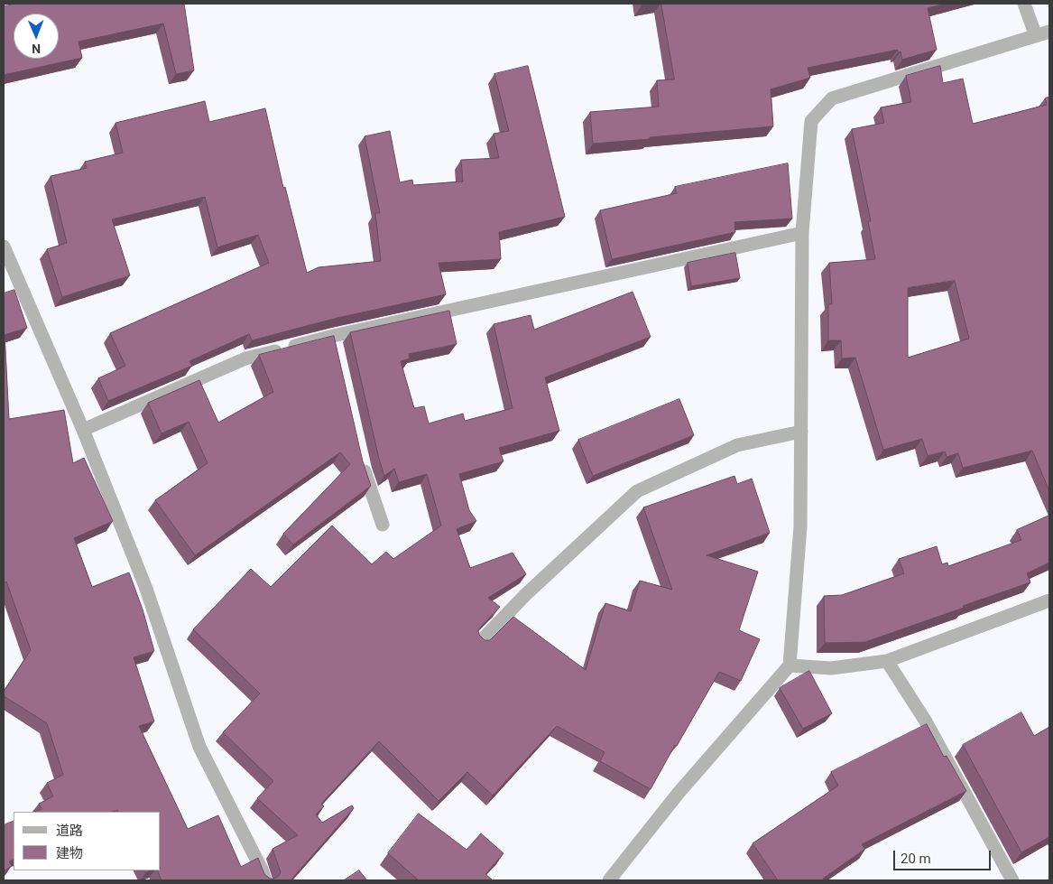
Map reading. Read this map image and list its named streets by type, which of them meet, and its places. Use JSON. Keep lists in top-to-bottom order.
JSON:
{
  "legend": ["道路", "建物"],
  "scale_bar": "20 m",
  "north": "bottom"
}
